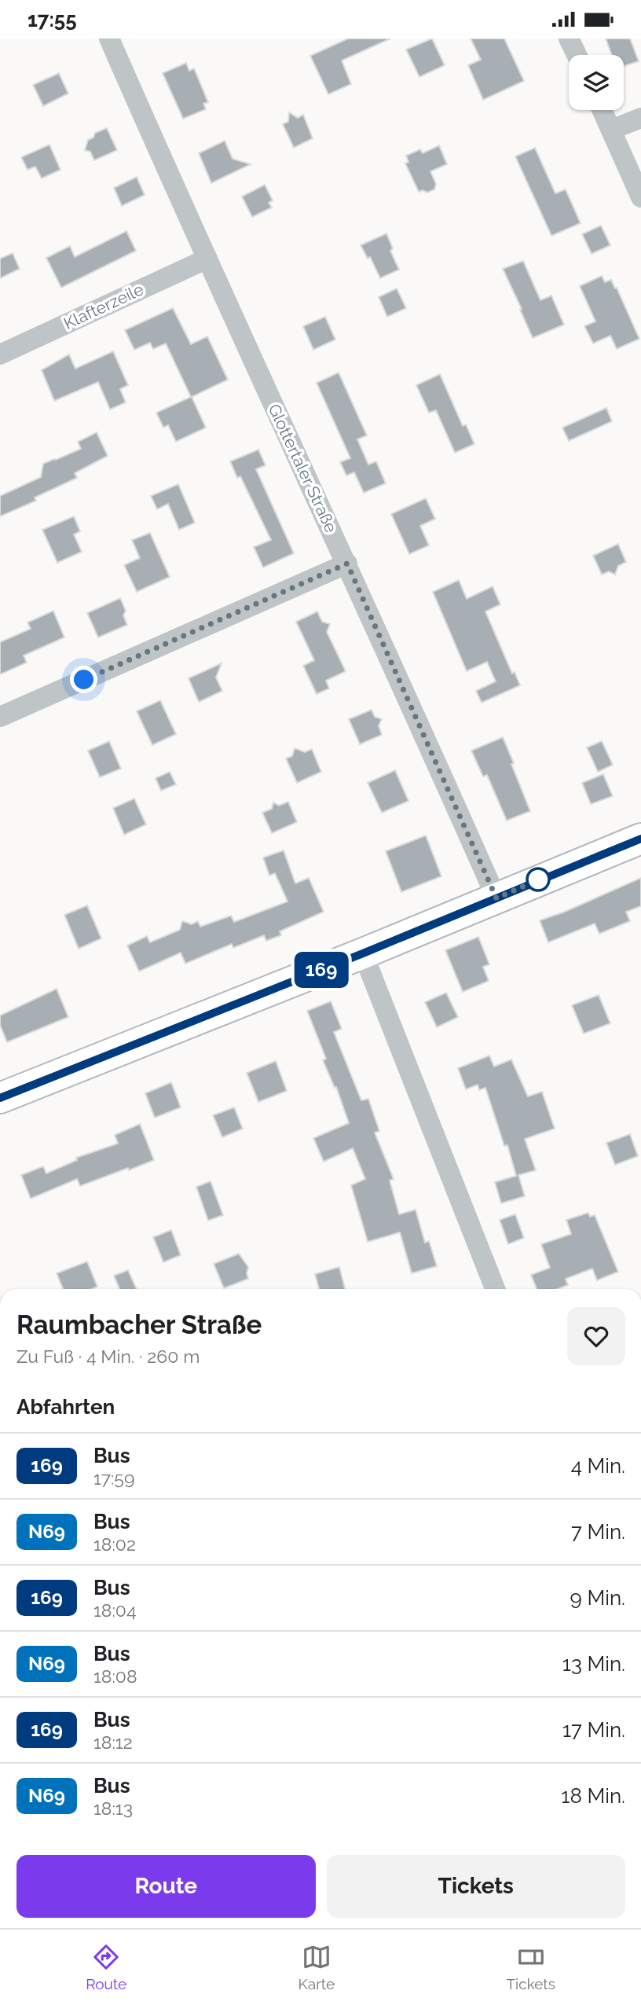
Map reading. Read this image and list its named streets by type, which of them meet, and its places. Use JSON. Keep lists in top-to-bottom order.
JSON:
{
  "streets": {
    "street": ["Klafterzeile", "Glottertaler Straße"]
  },
  "crossings": [
    ["Klafterzeile", "Glottertaler Straße"]
  ],
  "lines": ["bus line 169"],
  "page": {
    "status": "17:55",
    "on_map": "169",
    "heading": [
      ["Raumbacher Straße", "Zu Fuß · 4 Min. · 260 m"],
      "Abfahrten"
    ],
    "list": [
      {
        "mark": "169",
        "name": "Bus",
        "note": "17:59",
        "value": "4 Min."
      },
      {
        "mark": "N69",
        "name": "Bus",
        "note": "18:02",
        "value": "7 Min."
      },
      {
        "mark": "169",
        "name": "Bus",
        "note": "18:04",
        "value": "9 Min."
      },
      {
        "mark": "N69",
        "name": "Bus",
        "note": "18:08",
        "value": "13 Min."
      },
      {
        "mark": "169",
        "name": "Bus",
        "note": "18:12",
        "value": "17 Min."
      },
      {
        "mark": "N69",
        "name": "Bus",
        "note": "18:13",
        "value": "18 Min."
      }
    ],
    "buttons": ["Route", "Tickets"],
    "tabs": ["Route", "Karte", "Tickets"]
  }
}
